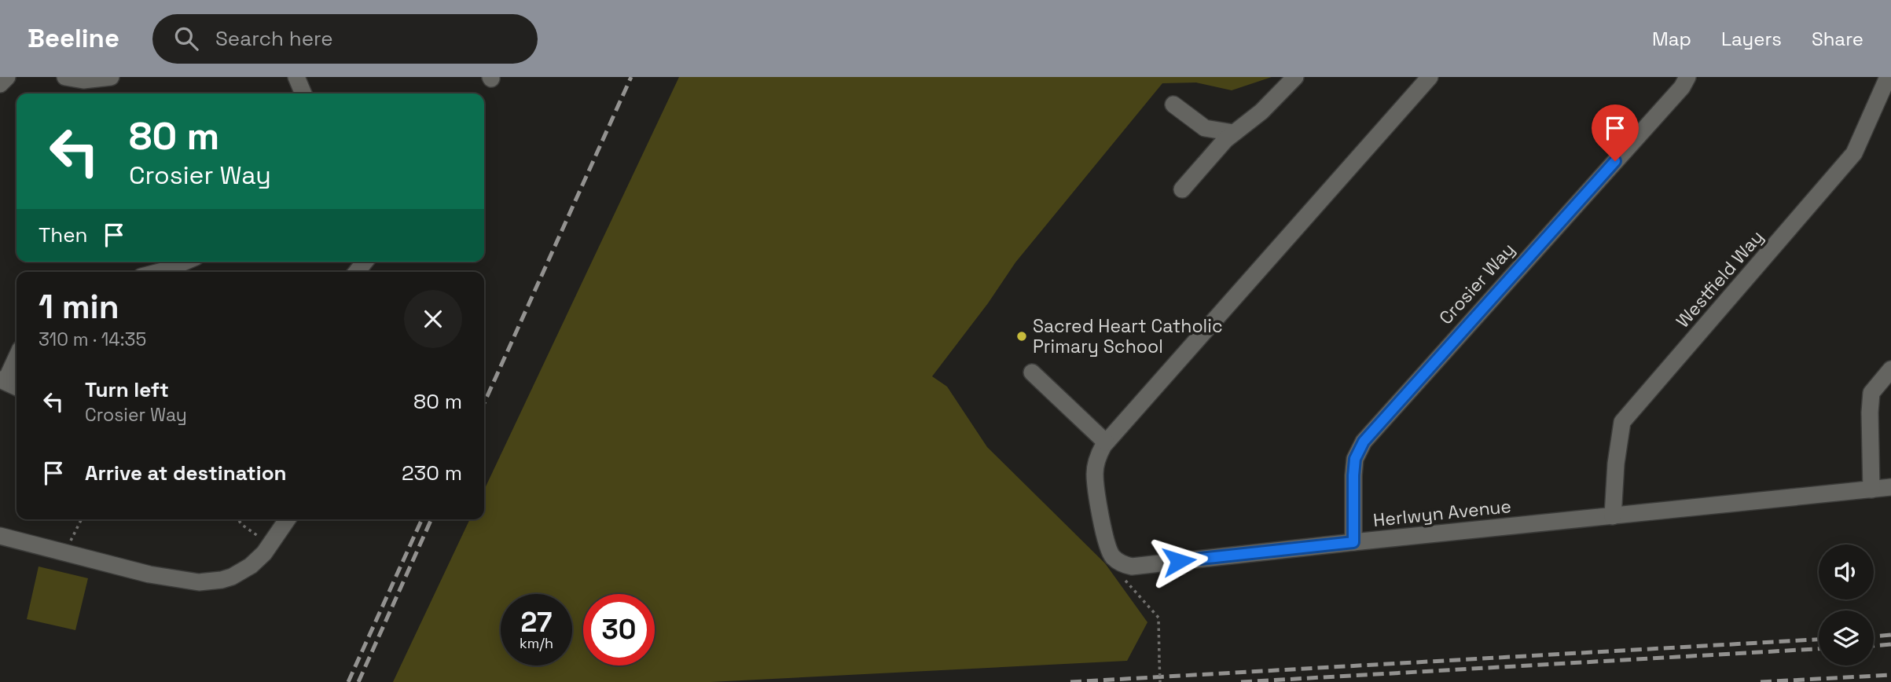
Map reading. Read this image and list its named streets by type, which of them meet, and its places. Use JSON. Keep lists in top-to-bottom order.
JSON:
{
  "streets": {
    "street": ["Westfield Way", "Crosier Way", "Herlwyn Avenue"]
  },
  "crossings": [
    ["Westfield Way", "Herlwyn Avenue"],
    ["Crosier Way", "Herlwyn Avenue"]
  ],
  "places": ["Sacred Heart Catholic Primary School"],
  "page": {
    "header": "Beeline",
    "search": "Search here",
    "nav": ["Map", "Layers", "Share"],
    "turn": ["80 m", "Crosier Way"],
    "then": "Then",
    "heading": ["1 min", "310 m · 14:35"],
    "list": [
      {
        "name": "Turn left",
        "note": "Crosier Way",
        "value": "80 m"
      },
      {
        "name": "Arrive at destination",
        "value": "230 m"
      }
    ],
    "speed": "27 km/h",
    "limit": "30"
  }
}
